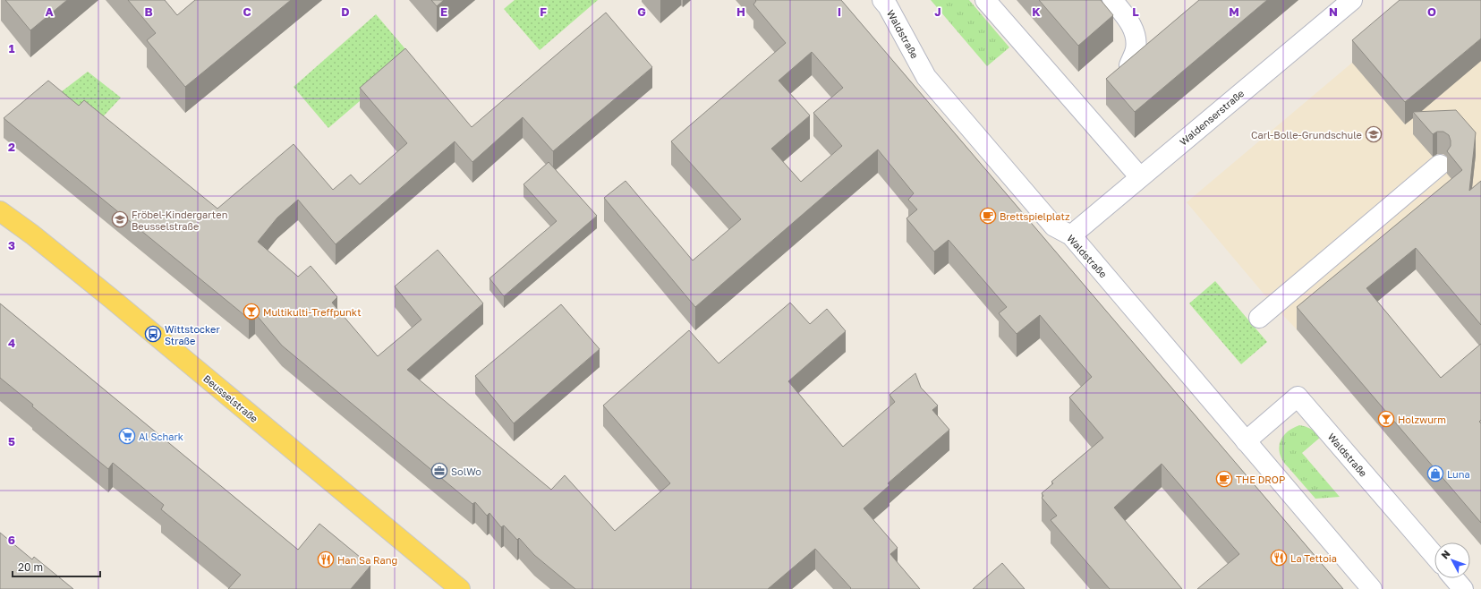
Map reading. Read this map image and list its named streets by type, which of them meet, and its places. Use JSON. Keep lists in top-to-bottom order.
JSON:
{
  "streets": {
    "main road": ["Beusselstraße"],
    "street": ["Waldstraße", "Waldenserstraße"]
  },
  "crossings": [
    ["Waldstraße", "Waldenserstraße"]
  ],
  "places": {
    "school or university": ["Carl-Bolle-Grundschule", "Fröbel-Kindergarten Beusselstraße"],
    "cafe": ["Brettspielplatz", "THE DROP"],
    "bar": ["Multikulti-Treffpunkt", "Holzwurm"],
    "bus stop": ["Wittstocker Straße"],
    "supermarket": ["Al Schark"],
    "office": ["SolWo"],
    "shop": ["Luna"],
    "restaurant": ["La Tettoia", "Han Sa Rang"]
  },
  "scale_bar": "20 m",
  "north": "top left",
  "grid": {
    "columns": [
      "A",
      "B",
      "C",
      "D",
      "E",
      "F",
      "G",
      "H",
      "I",
      "J",
      "K",
      "L",
      "M",
      "N",
      "O"
    ],
    "rows": [
      "1",
      "2",
      "3",
      "4",
      "5",
      "6"
    ]
  }
}
